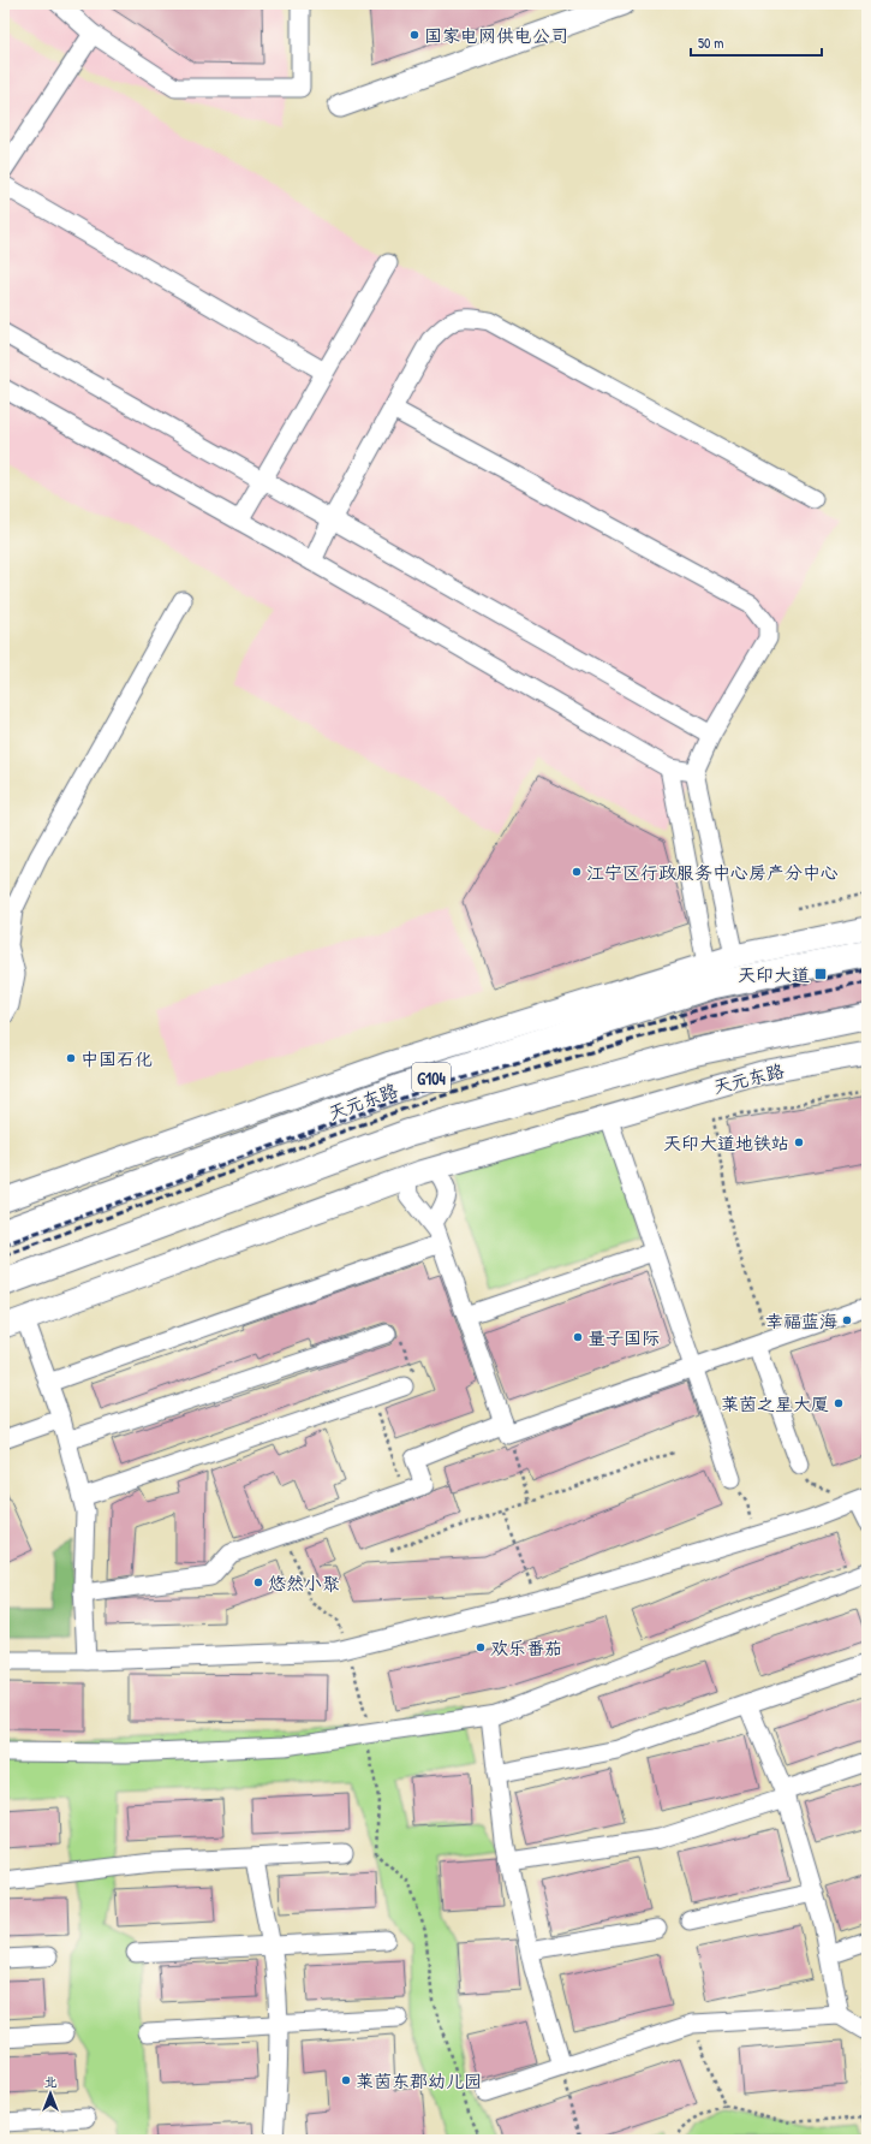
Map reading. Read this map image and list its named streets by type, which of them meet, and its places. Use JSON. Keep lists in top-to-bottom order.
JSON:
{
  "streets": {
    "highway": ["G104", "天元东路"]
  },
  "places": {
    "other": [
      "国家电网供电公司",
      "江宁区行政服务中心房产分中心",
      "中国石化",
      "天印大道地铁站",
      "幸福蓝海",
      "量子国际",
      "莱茵之星大厦",
      "悠然小聚",
      "欢乐番茄",
      "莱茵东郡幼儿园"
    ],
    "transit": ["天印大道"]
  },
  "scale_bar": "50 m",
  "north": "top"
}
